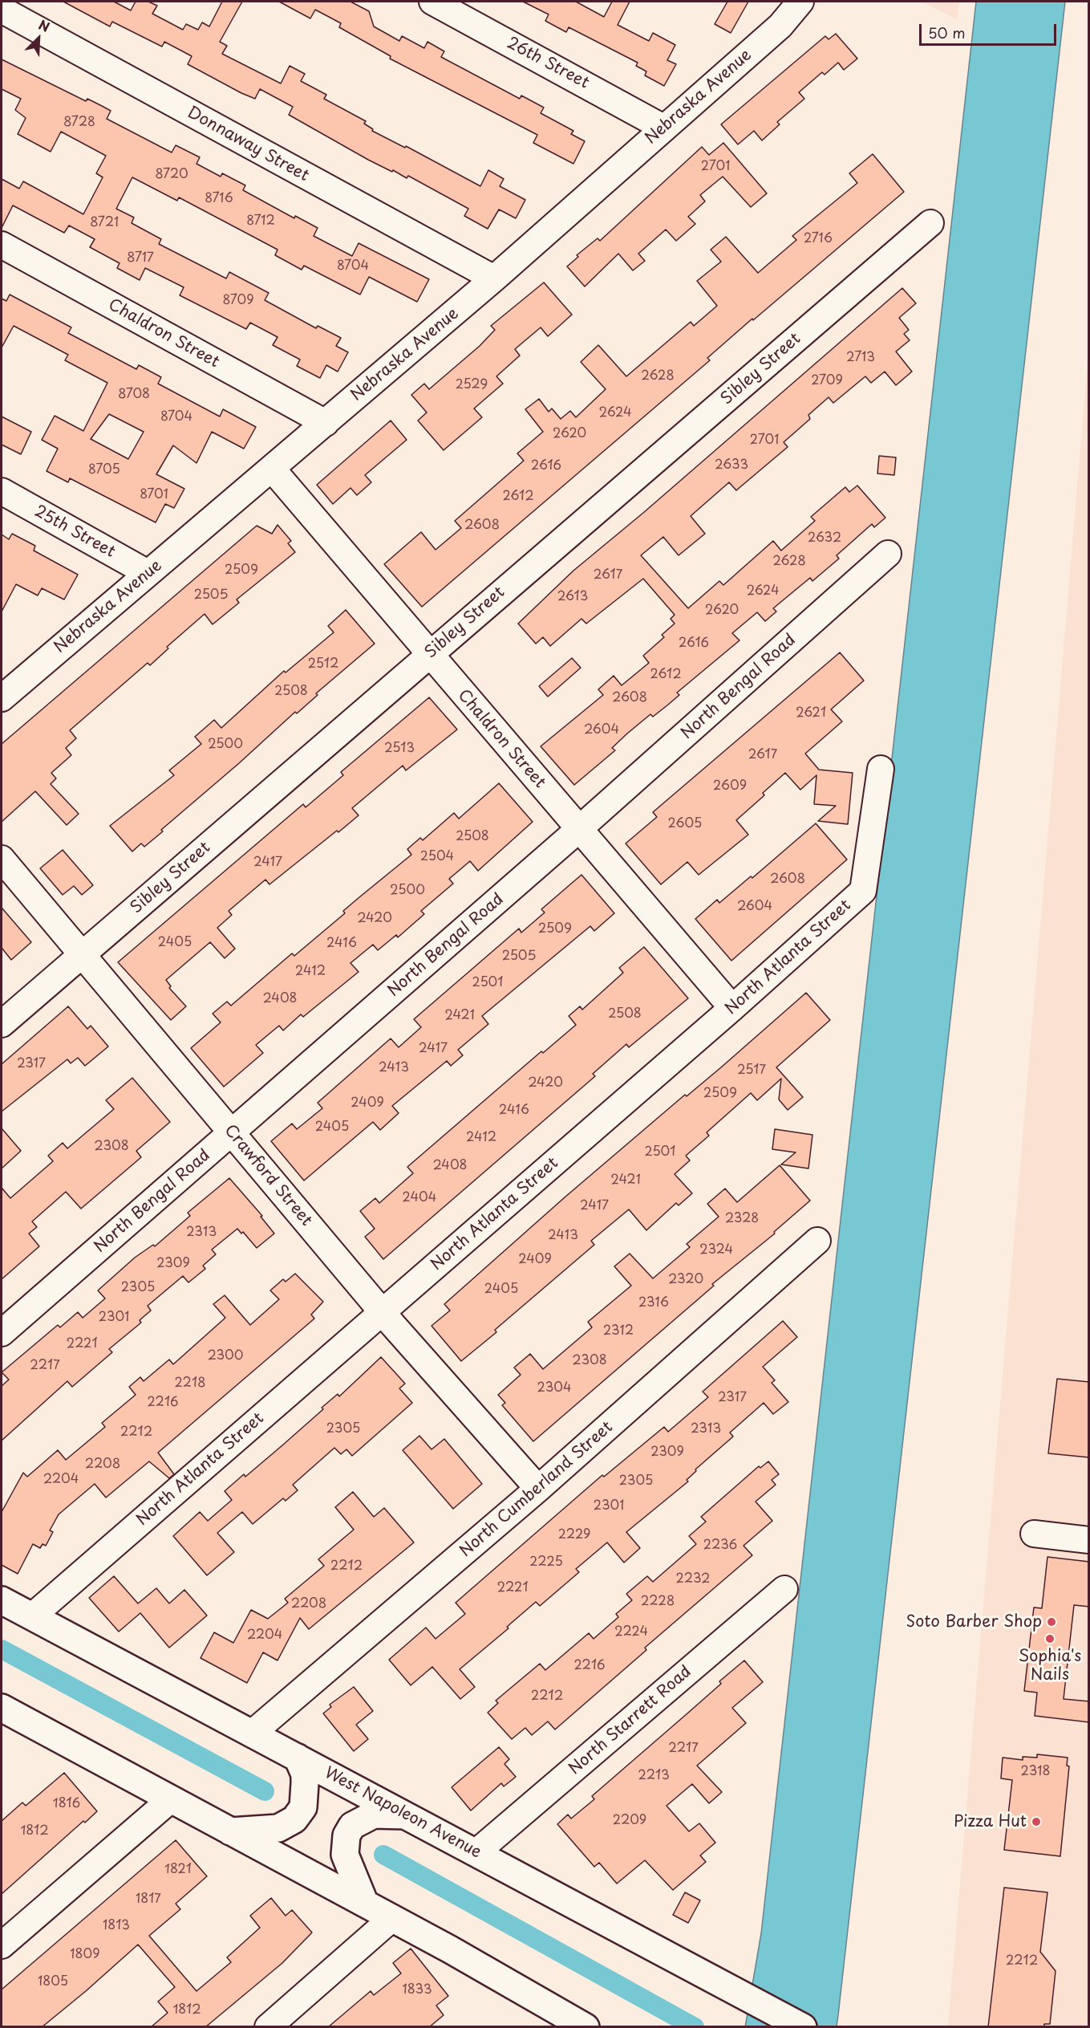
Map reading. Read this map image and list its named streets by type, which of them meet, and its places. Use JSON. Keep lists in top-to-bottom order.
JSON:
{
  "streets": {
    "main road": ["West Napoleon Avenue"],
    "street": [
      "26th Street",
      "Nebraska Avenue",
      "Donnaway Street",
      "Chaldron Street",
      "Sibley Street",
      "25th Street",
      "North Bengal Road",
      "North Atlanta Street",
      "Crawford Street",
      "North Cumberland Street",
      "North Starrett Road"
    ]
  },
  "crossings": [
    ["26th Street", "Nebraska Avenue"],
    ["Nebraska Avenue", "Donnaway Street"],
    ["Nebraska Avenue", "Chaldron Street"],
    ["Nebraska Avenue", "25th Street"],
    ["Chaldron Street", "Sibley Street"],
    ["Chaldron Street", "North Bengal Road"],
    ["Chaldron Street", "North Atlanta Street"],
    ["Sibley Street", "Crawford Street"],
    ["North Bengal Road", "Crawford Street"],
    ["North Atlanta Street", "Crawford Street"],
    ["North Atlanta Street", "West Napoleon Avenue"],
    ["Crawford Street", "North Cumberland Street"],
    ["North Cumberland Street", "West Napoleon Avenue"],
    ["North Starrett Road", "West Napoleon Avenue"]
  ],
  "places": ["Soto Barber Shop", "Sophia's Nails", "Pizza Hut"],
  "house_numbers": [
    "8728",
    "2701",
    "8720",
    "8716",
    "8712",
    "8721",
    "2716",
    "8717",
    "8704",
    "8709",
    "2713",
    "2628",
    "2709",
    "2529",
    "8708",
    "2624",
    "8704",
    "2620",
    "2701",
    "2633",
    "2616",
    "8705",
    "8701",
    "2612",
    "2608",
    "2632",
    "2628",
    "2509",
    "2617",
    "2624",
    "2505",
    "2613",
    "2620",
    "2616",
    "2512",
    "2612",
    "2508",
    "2608",
    "2621",
    "2604",
    "2500",
    "2513",
    "2617",
    "2609",
    "2605",
    "2508",
    "2504",
    "2417",
    "2608",
    "2500",
    "2604",
    "2420",
    "2509",
    "2405",
    "2416",
    "2505",
    "2412",
    "2501",
    "2408",
    "2508",
    "2421",
    "2417",
    "2317",
    "2413",
    "2517",
    "2420",
    "2509",
    "2409",
    "2416",
    "2405",
    "2412",
    "2308",
    "2501",
    "2408",
    "2421",
    "2404",
    "2417",
    "2328",
    "2313",
    "2413",
    "2324",
    "2409",
    "2309",
    "2320",
    "2305",
    "2405",
    "2316",
    "2301",
    "2312",
    "2221",
    "2300",
    "2308",
    "2217",
    "2218",
    "2304",
    "2317",
    "2216",
    "2305",
    "2313",
    "2212",
    "2309",
    "2208",
    "2204",
    "2305",
    "2301",
    "2229",
    "2236",
    "2225",
    "2212",
    "2232",
    "2221",
    "2228",
    "2208",
    "2224",
    "2204",
    "2216",
    "2212",
    "2217",
    "2318",
    "2213",
    "1816",
    "2209",
    "1812",
    "1821",
    "1817",
    "1813",
    "1809",
    "2212",
    "1805",
    "1833",
    "1812"
  ],
  "scale_bar": "50 m",
  "north": "top right"
}
